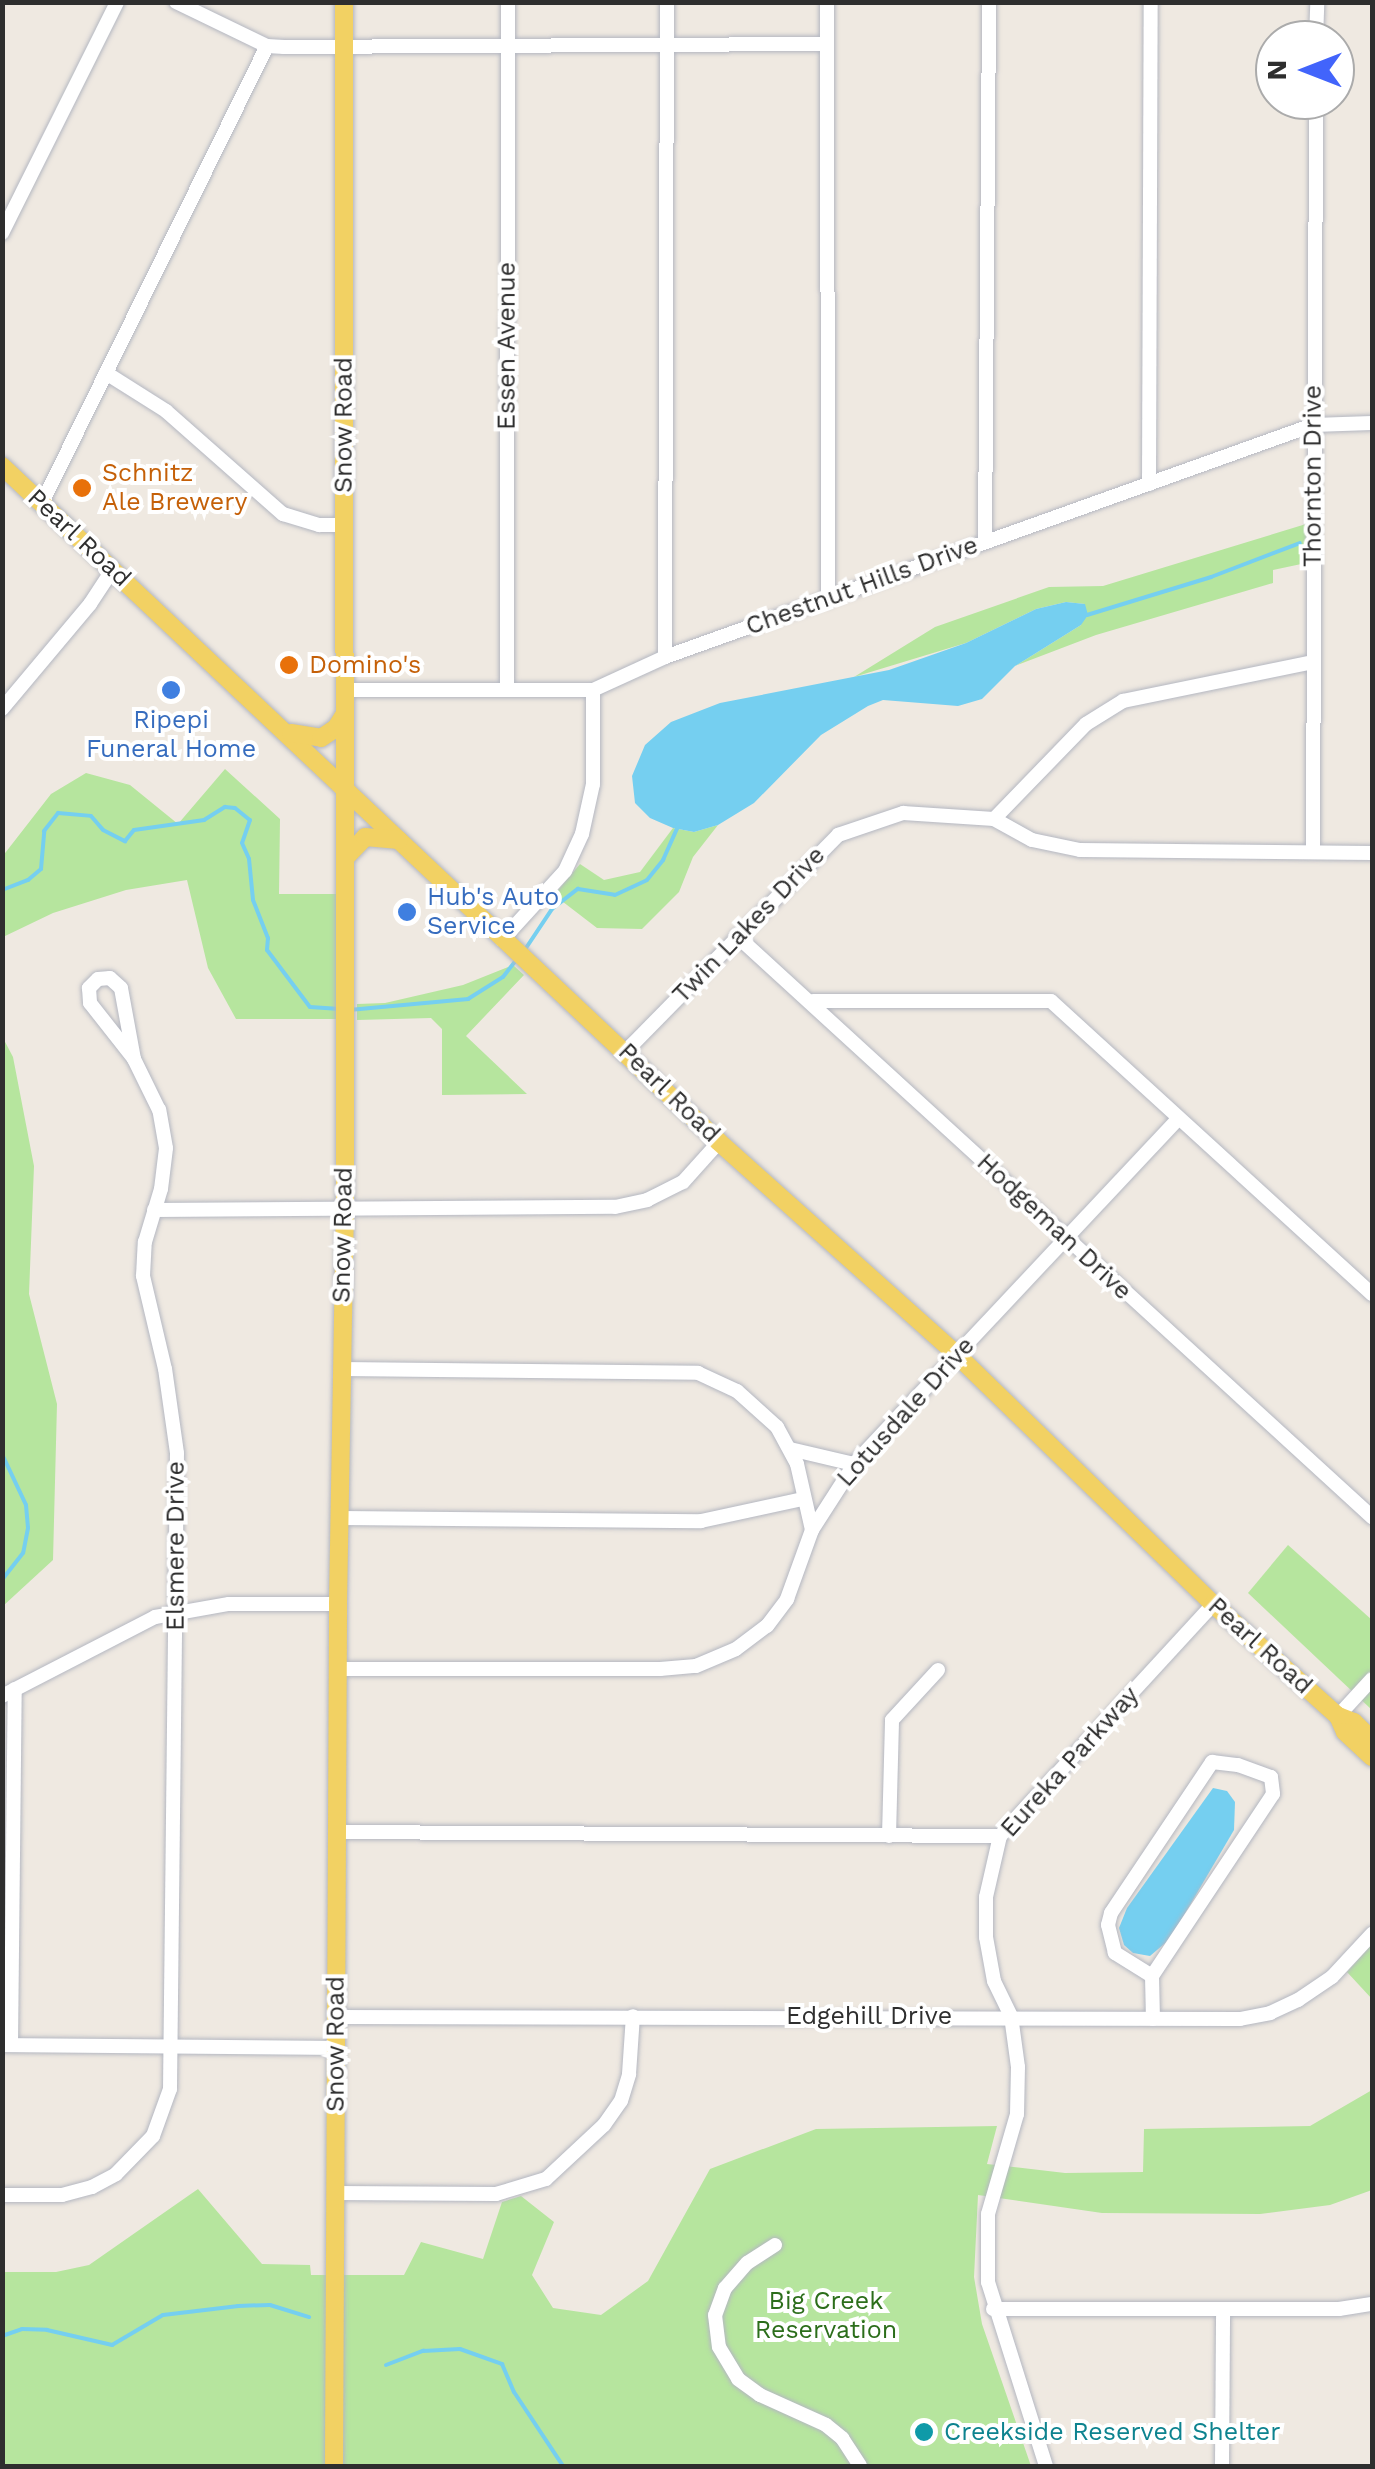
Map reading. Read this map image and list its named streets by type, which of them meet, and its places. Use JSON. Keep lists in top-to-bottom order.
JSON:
{
  "streets": {
    "main road": ["Snow Road", "Pearl Road"],
    "street": [
      "Essen Avenue",
      "Thornton Drive",
      "Chestnut Hills Drive",
      "Twin Lakes Drive",
      "Hodgeman Drive",
      "Lotusdale Drive",
      "Elsmere Drive",
      "Eureka Parkway",
      "Edgehill Drive"
    ]
  },
  "crossings": [
    ["Essen Avenue", "Chestnut Hills Drive"],
    ["Snow Road", "Pearl Road"],
    ["Snow Road", "Chestnut Hills Drive"],
    ["Snow Road", "Lotusdale Drive"],
    ["Snow Road", "Edgehill Drive"],
    ["Thornton Drive", "Chestnut Hills Drive"],
    ["Pearl Road", "Twin Lakes Drive"],
    ["Pearl Road", "Lotusdale Drive"],
    ["Pearl Road", "Eureka Parkway"],
    ["Twin Lakes Drive", "Hodgeman Drive"],
    ["Hodgeman Drive", "Lotusdale Drive"],
    ["Eureka Parkway", "Edgehill Drive"]
  ],
  "parks": ["Big Creek Reservation"],
  "places": [
    "Schnitz Ale Brewery",
    "Domino's",
    "Ripepi Funeral Home",
    "Hub's Auto Service",
    "Creekside Reserved Shelter"
  ],
  "north": "left"
}
